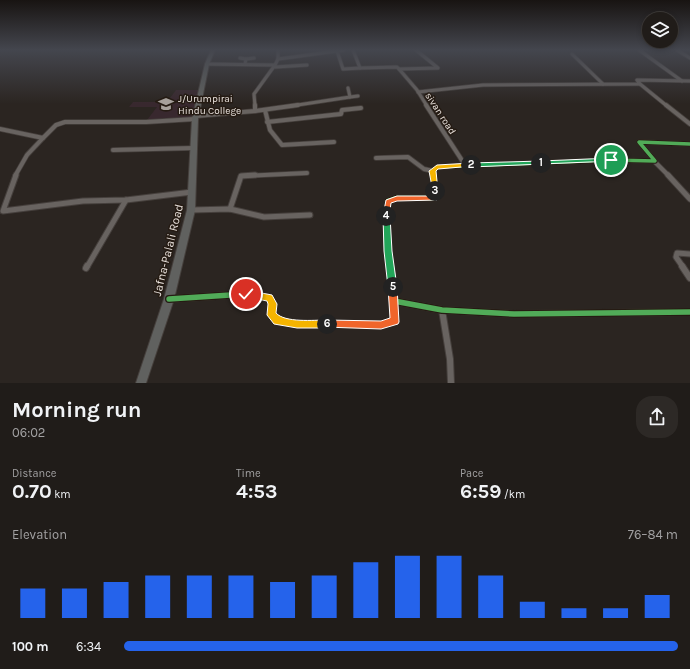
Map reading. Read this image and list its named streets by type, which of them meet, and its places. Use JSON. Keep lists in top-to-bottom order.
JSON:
{
  "streets": {
    "main road": ["Jafna-Palali Road"],
    "street": ["sivan road"]
  },
  "places": {
    "school or university": ["J/Urumpirai Hindu College"]
  },
  "page": {
    "pins": [
      "1",
      "2",
      "3",
      "4",
      "5",
      "6"
    ],
    "heading": ["Morning run", "06:02"],
    "stats": [
      ["Distance", "0.70 km"],
      ["Time", "4:53"],
      ["Pace", "6:59 /km"]
    ],
    "chart": ["Elevation", "76–84 m"],
    "list": [
      {
        "name": "100 m",
        "note": "6:34"
      }
    ]
  }
}
